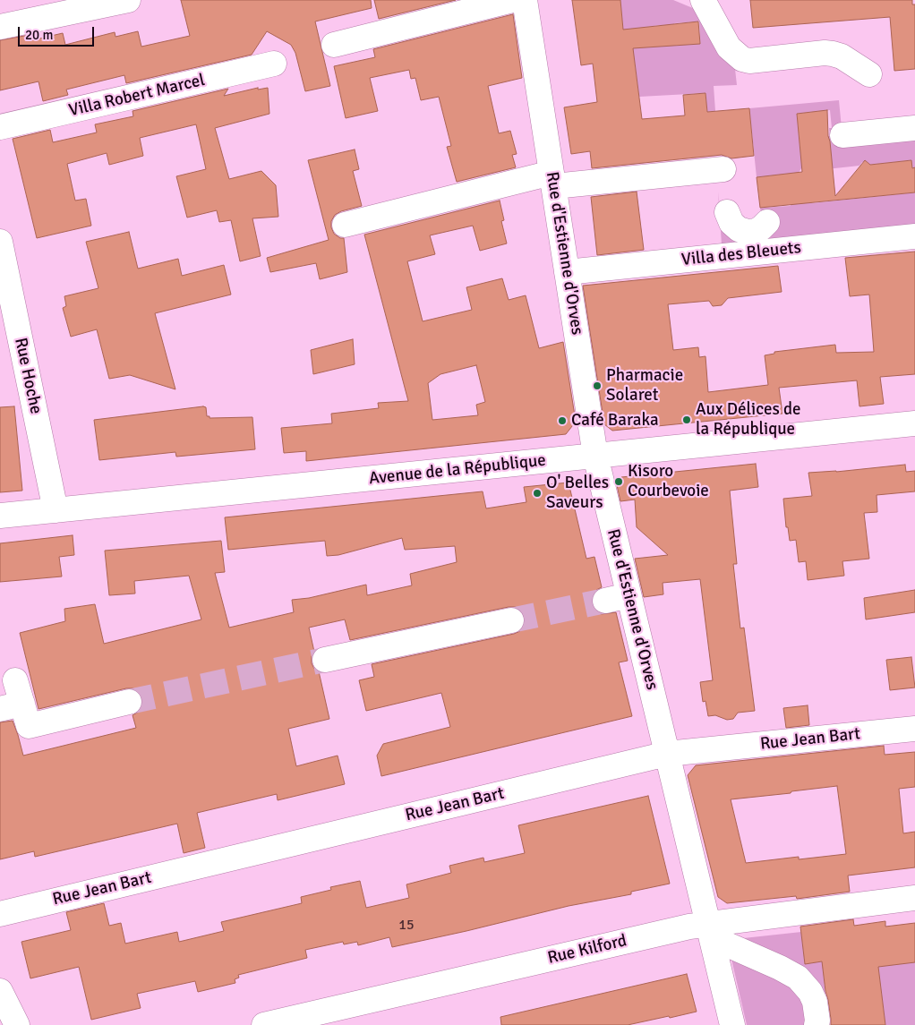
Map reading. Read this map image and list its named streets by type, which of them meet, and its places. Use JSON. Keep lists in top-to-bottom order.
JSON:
{
  "streets": {
    "street": [
      "Villa Robert Marcel",
      "Rue d'Estienne d'Orves",
      "Villa des Bleuets",
      "Rue Hoche",
      "Avenue de la République",
      "Rue Jean Bart",
      "Rue Kilford"
    ]
  },
  "crossings": [
    ["Rue d'Estienne d'Orves", "Villa des Bleuets"],
    ["Rue d'Estienne d'Orves", "Avenue de la République"],
    ["Rue d'Estienne d'Orves", "Rue Jean Bart"],
    ["Rue d'Estienne d'Orves", "Rue Kilford"],
    ["Rue Hoche", "Avenue de la République"]
  ],
  "places": [
    "Pharmacie Solaret",
    "Aux Délices de la République",
    "Café Baraka",
    "Kisoro Courbevoie",
    "O' Belles Saveurs"
  ],
  "house_numbers": ["15"],
  "scale_bar": "20 m"
}
